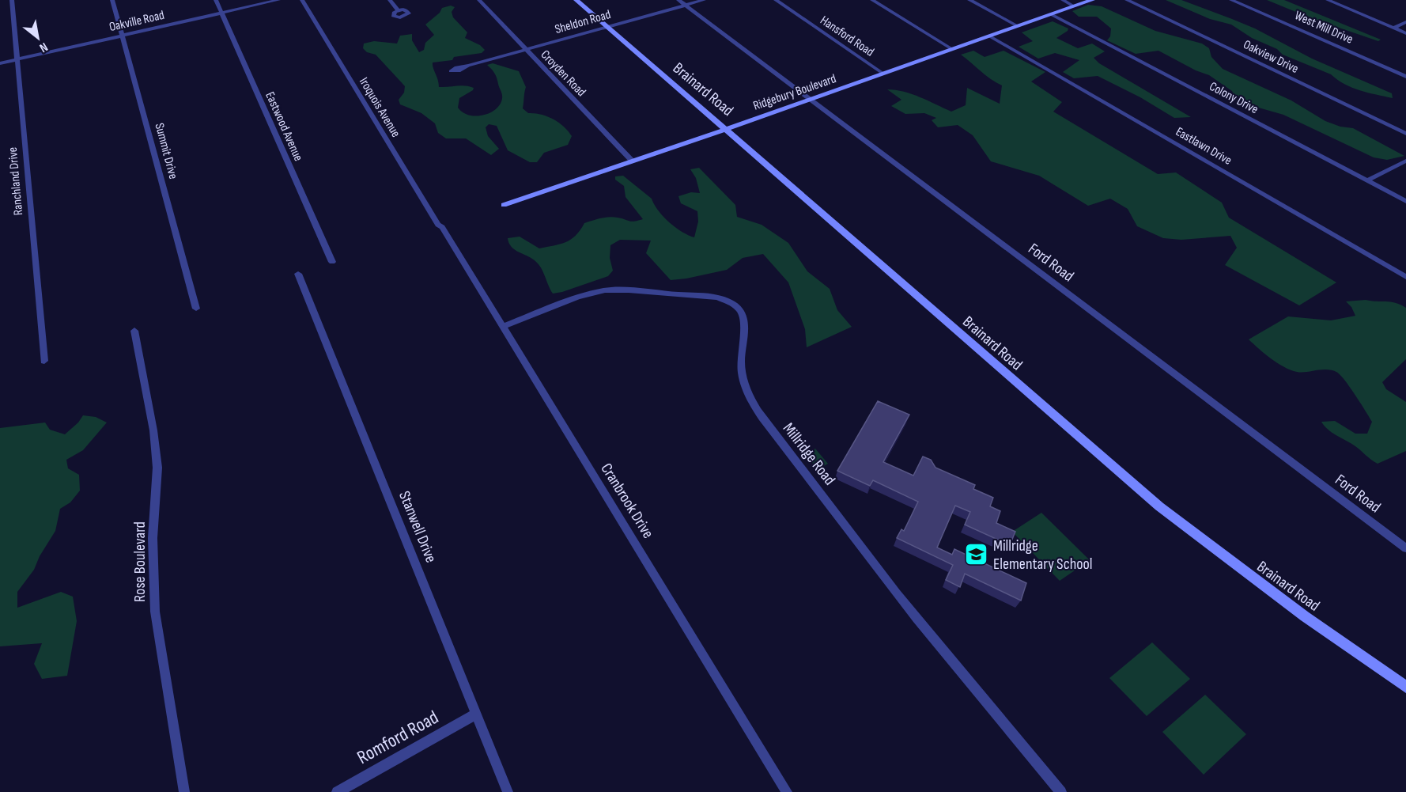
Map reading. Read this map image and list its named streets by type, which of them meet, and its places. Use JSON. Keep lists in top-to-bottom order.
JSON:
{
  "streets": {
    "street": [
      "Oakville Road",
      "Sheldon Road",
      "West Mill Drive",
      "Hansford Road",
      "Oakview Drive",
      "Croyden Road",
      "Brainard Road",
      "Ridgebury Boulevard",
      "Colony Drive",
      "Iroquois Avenue",
      "Eastwood Avenue",
      "Eastlawn Drive",
      "Summit Drive",
      "Ranchland Drive",
      "Ford Road",
      "Millridge Road",
      "Cranbrook Drive",
      "Stanwell Drive",
      "Rose Boulevard",
      "Romford Road"
    ]
  },
  "crossings": [
    ["Oakville Road", "Eastwood Avenue"],
    ["Oakville Road", "Summit Drive"],
    ["Oakville Road", "Ranchland Drive"],
    ["Sheldon Road", "Croyden Road"],
    ["Sheldon Road", "Brainard Road"],
    ["Sheldon Road", "Ford Road"],
    ["Hansford Road", "Ridgebury Boulevard"],
    ["Croyden Road", "Ridgebury Boulevard"],
    ["Brainard Road", "Ridgebury Boulevard"],
    ["Ridgebury Boulevard", "Colony Drive"],
    ["Ridgebury Boulevard", "Eastlawn Drive"],
    ["Ridgebury Boulevard", "Ford Road"],
    ["Iroquois Avenue", "Cranbrook Drive"],
    ["Millridge Road", "Cranbrook Drive"],
    ["Stanwell Drive", "Romford Road"]
  ],
  "places": {
    "school or university": ["Millridge Elementary School"]
  },
  "north": "bottom right"
}
